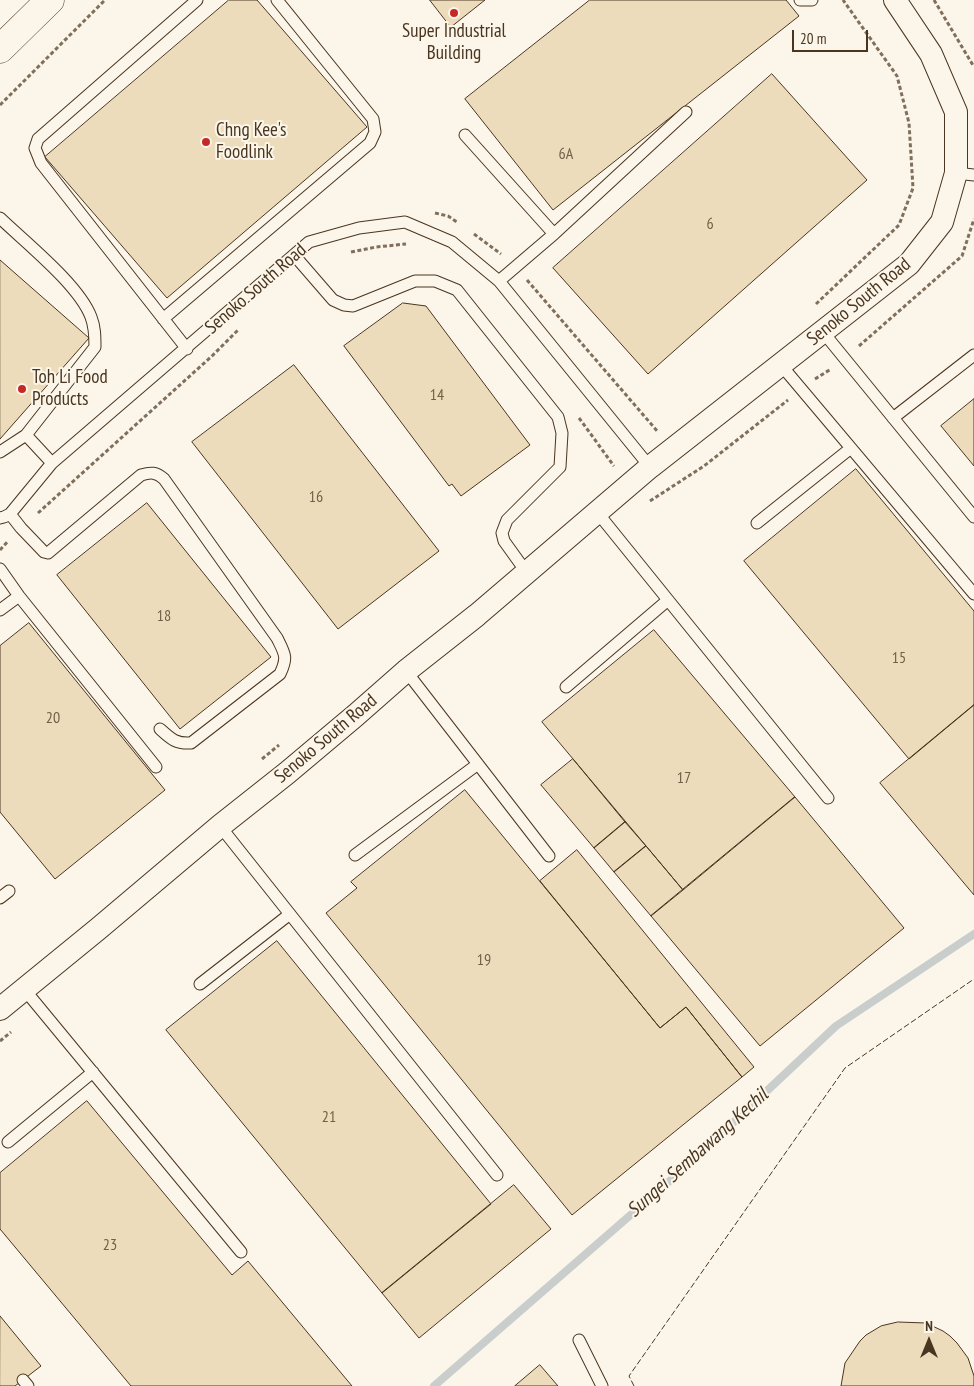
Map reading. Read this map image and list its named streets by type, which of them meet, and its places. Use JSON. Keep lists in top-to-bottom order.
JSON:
{
  "streets": {
    "street": ["Senoko South Road"]
  },
  "water": ["Sungei Sembawang Kechil"],
  "places": ["Super Industrial Building", "Chng Kee's Foodlink", "Toh Li Food Products"],
  "house_numbers": [
    "6A",
    "6",
    "14",
    "16",
    "18",
    "15",
    "20",
    "17",
    "19",
    "21",
    "23"
  ],
  "scale_bar": "20 m",
  "north": "top"
}
